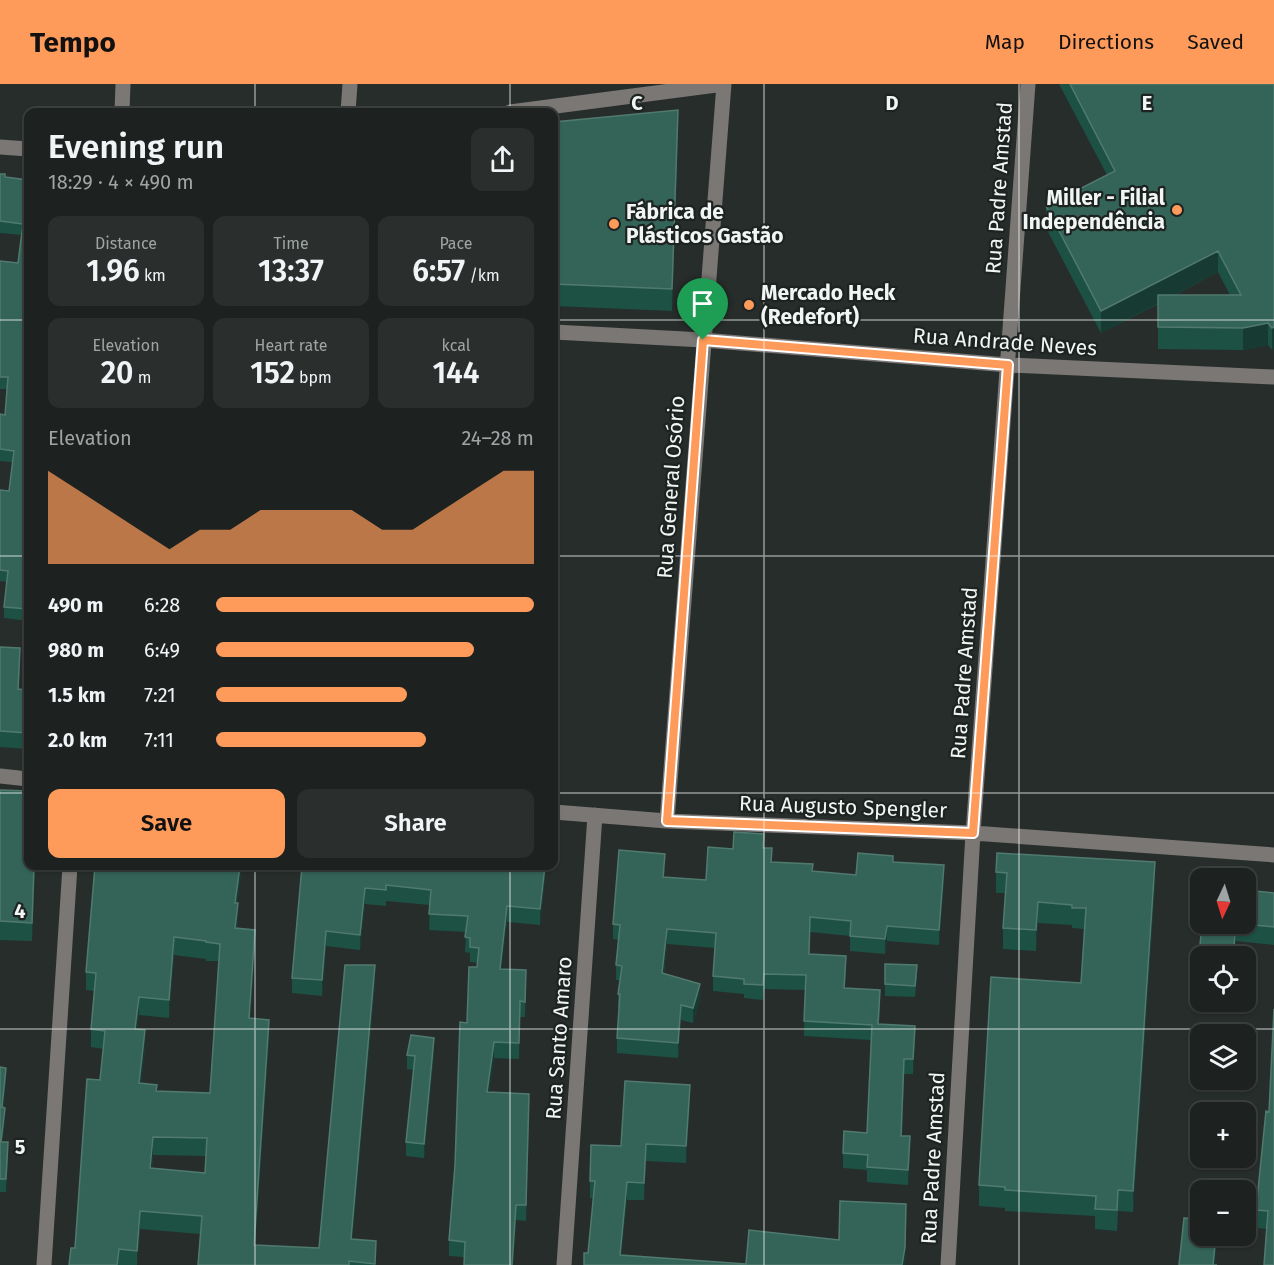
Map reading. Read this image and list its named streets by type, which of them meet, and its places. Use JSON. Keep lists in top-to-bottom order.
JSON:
{
  "streets": {
    "street": [
      "Rua Padre Amstad",
      "Rua Andrade Neves",
      "Rua General Osório",
      "Rua Augusto Spengler",
      "Rua Santo Amaro"
    ]
  },
  "crossings": [
    ["Rua Padre Amstad", "Rua Andrade Neves"],
    ["Rua Padre Amstad", "Rua Augusto Spengler"],
    ["Rua Andrade Neves", "Rua General Osório"],
    ["Rua General Osório", "Rua Augusto Spengler"],
    ["Rua Augusto Spengler", "Rua Santo Amaro"]
  ],
  "places": ["Miller - Filial Independência", "Fábrica de Plásticos Gastão", "Mercado Heck (Redefort)"],
  "north": "bottom",
  "page": {
    "header": "Tempo",
    "nav": ["Map", "Directions", "Saved"],
    "heading": ["Evening run", "18:29 · 4 × 490 m"],
    "stats": [
      ["Distance", "1.96 km"],
      ["Time", "13:37"],
      ["Pace", "6:57 /km"],
      ["Elevation", "20 m"],
      ["Heart rate", "152 bpm"],
      ["kcal", "144"]
    ],
    "chart": ["Elevation", "24–28 m"],
    "list": [
      {
        "name": "490 m",
        "note": "6:28"
      },
      {
        "name": "980 m",
        "note": "6:49"
      },
      {
        "name": "1.5 km",
        "note": "7:21"
      },
      {
        "name": "2.0 km",
        "note": "7:11"
      }
    ],
    "buttons": ["Save", "Share"],
    "map_buttons": ["+", "−"]
  },
  "grid": {
    "columns": ["C", "D", "E"],
    "rows": ["4", "5"]
  }
}
